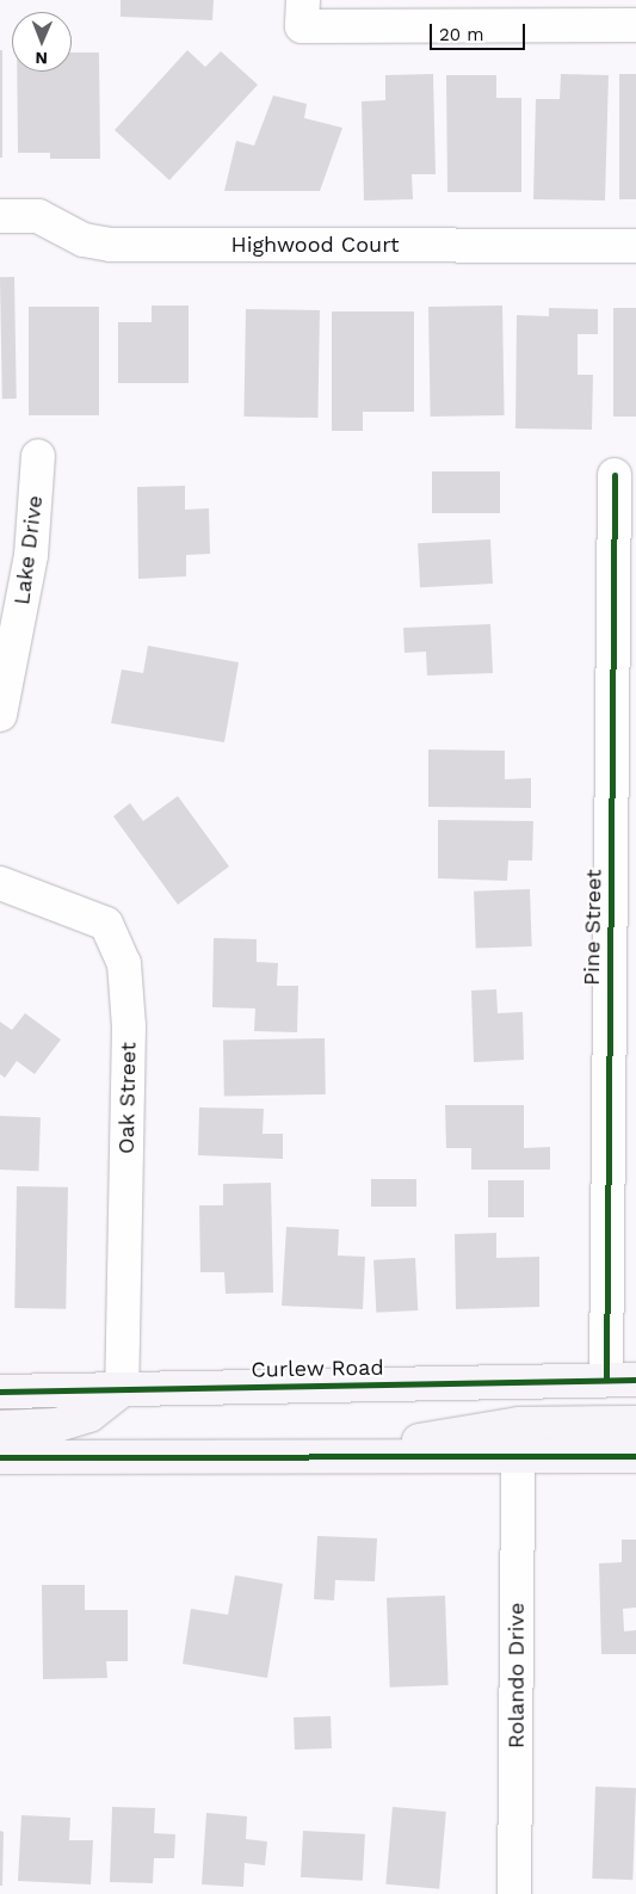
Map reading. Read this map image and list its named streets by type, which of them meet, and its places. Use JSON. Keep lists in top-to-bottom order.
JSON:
{
  "streets": {
    "main road": ["Curlew Road"],
    "street": [
      "Highwood Court",
      "Lake Drive",
      "Pine Street",
      "Oak Street",
      "Rolando Drive"
    ]
  },
  "crossings": [
    ["Pine Street", "Curlew Road"],
    ["Oak Street", "Curlew Road"]
  ],
  "scale_bar": "20 m",
  "north": "bottom"
}
